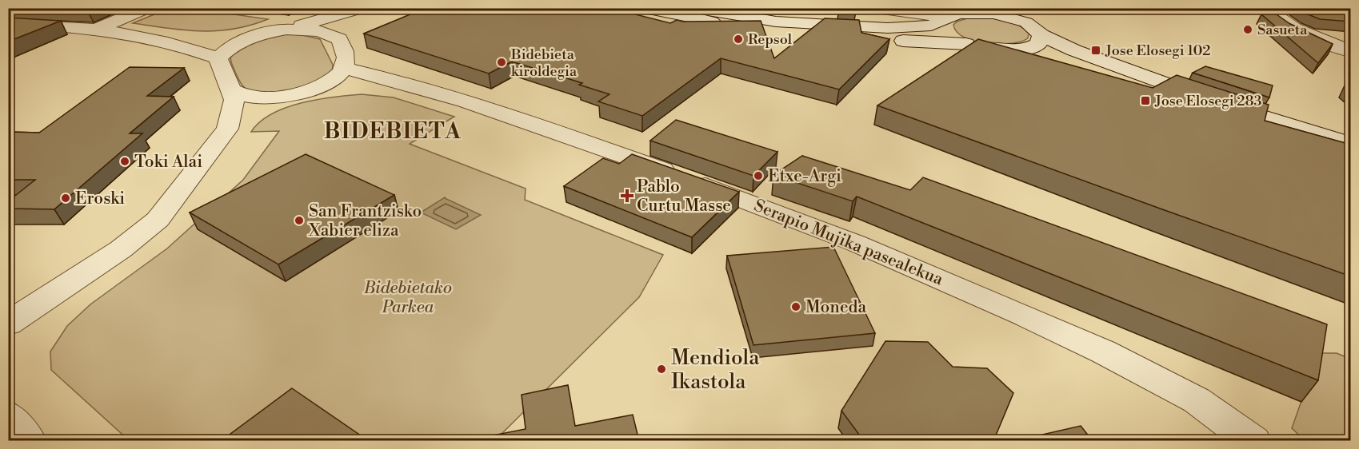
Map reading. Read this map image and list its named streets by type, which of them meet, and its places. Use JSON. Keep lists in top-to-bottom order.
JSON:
{
  "streets": {
    "street": ["Serapio Mujika pasealekua"]
  },
  "districts": ["BIDEBIETA"],
  "parks": ["Bidebietako Parkea"],
  "places": {
    "other": [
      "Sasueta",
      "Repsol",
      "Bidebieta kiroldegia",
      "Toki Alai",
      "Etxe-Argi",
      "Eroski",
      "San Frantzisko Xabier eliza",
      "Moneda",
      "Mendiola Ikastola"
    ],
    "transit": ["Jose Elosegi 102", "Jose Elosegi 283"],
    "health": ["Pablo Curtu Masse"]
  }
}
